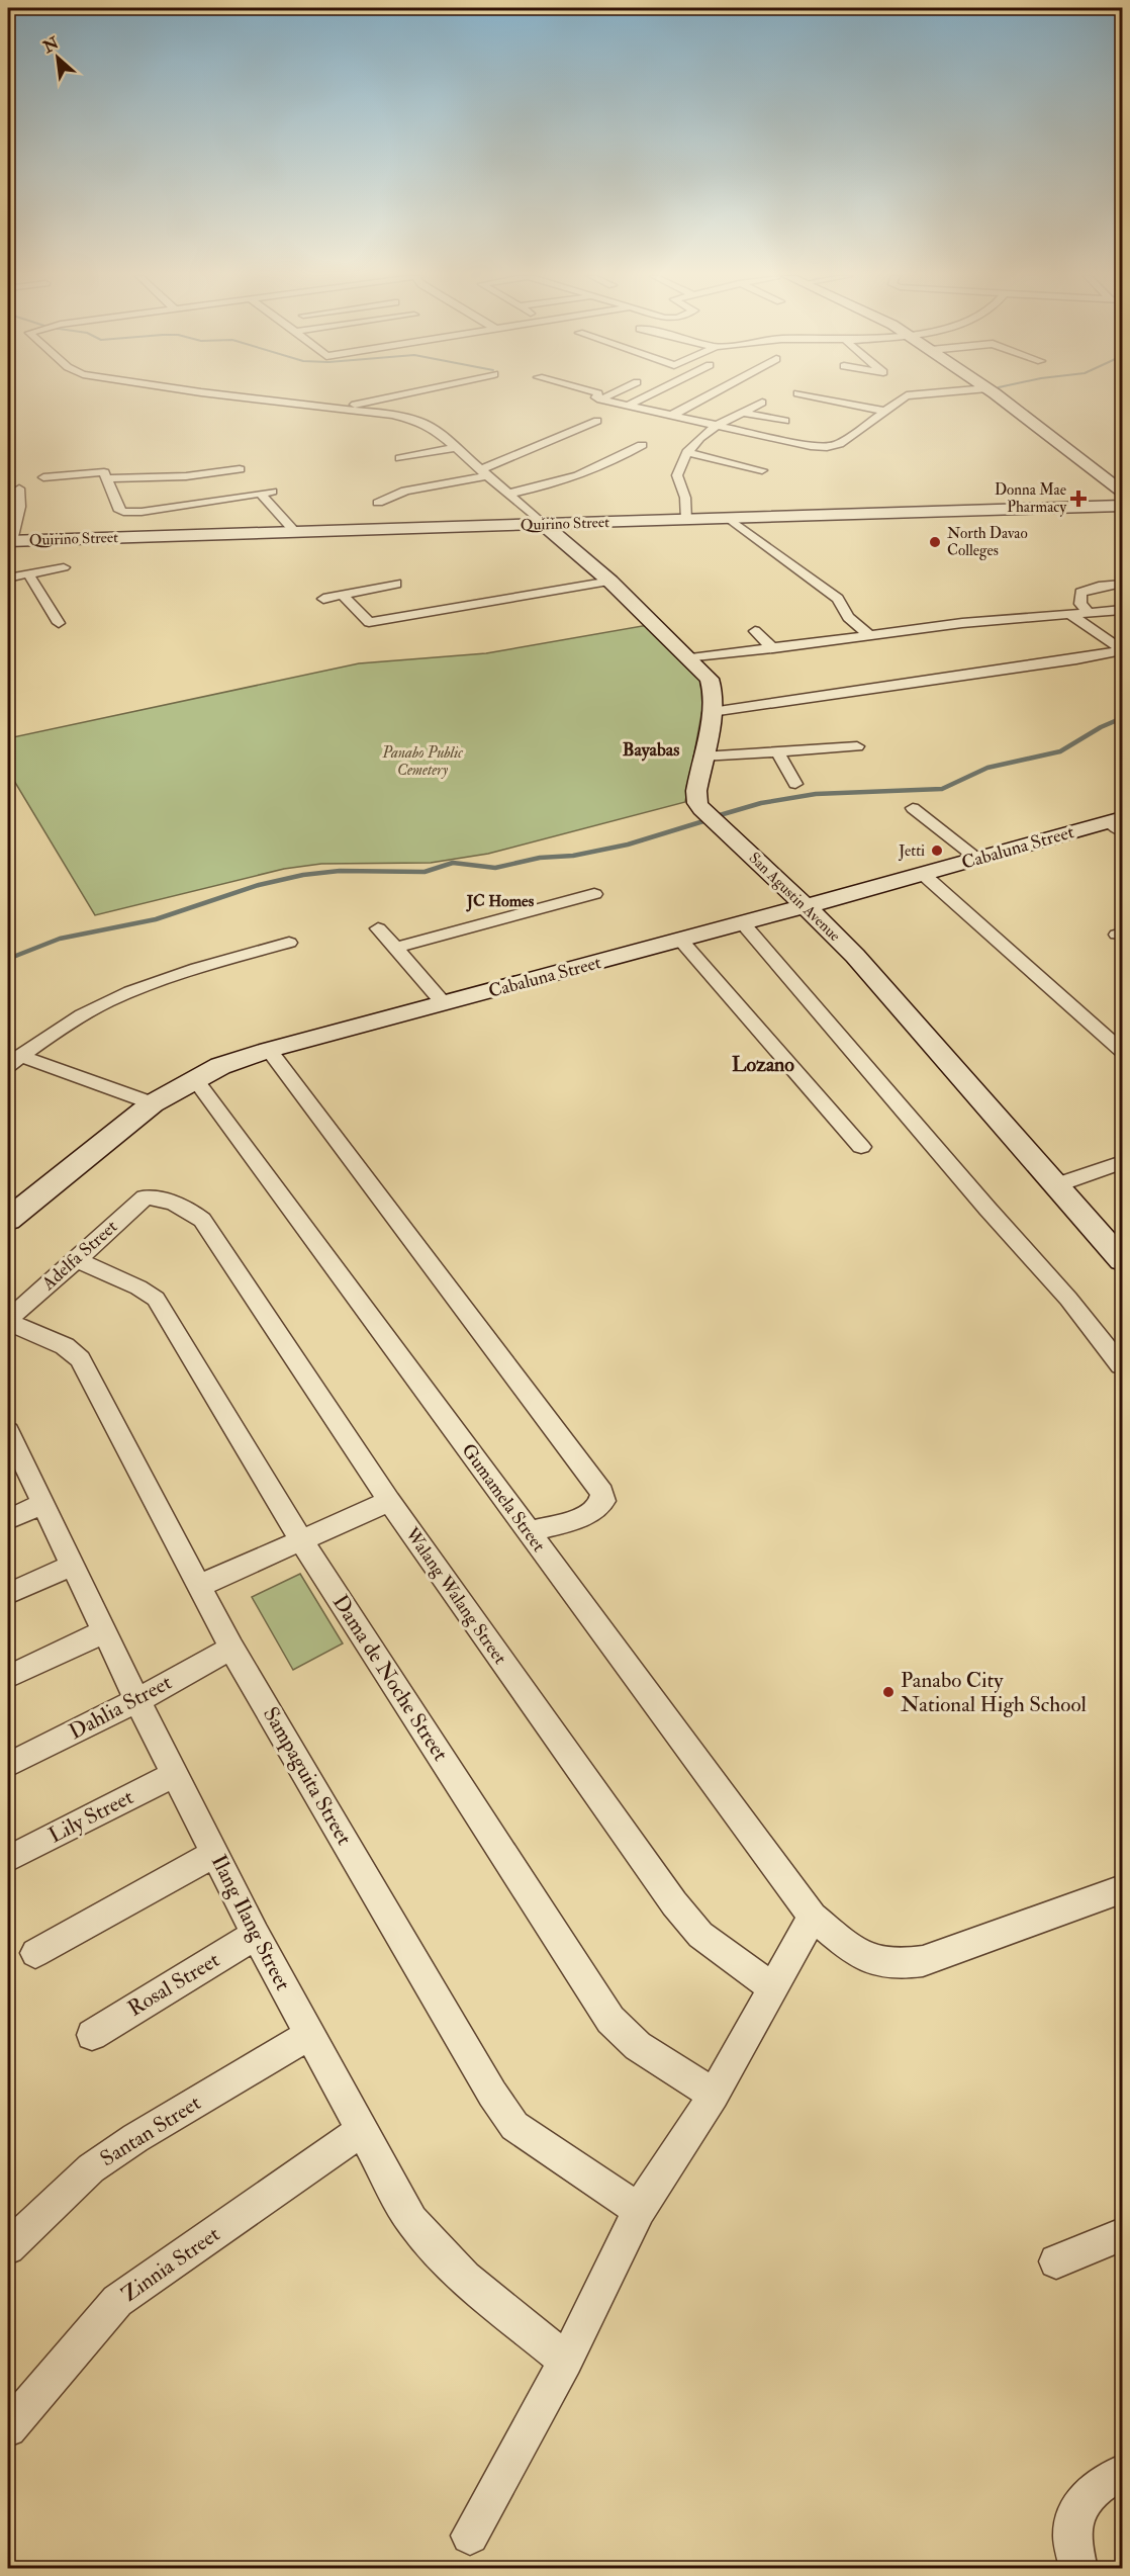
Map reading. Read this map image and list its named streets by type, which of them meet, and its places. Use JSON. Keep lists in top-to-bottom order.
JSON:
{
  "streets": {
    "street": [
      "Quirino Street",
      "Cabaluna Street",
      "San Agustin Avenue",
      "Adelfa Street",
      "Gumamela Street",
      "Walang Walang Street",
      "Dama de Noche Street",
      "Dahlia Street",
      "Sampaguita Street",
      "Lily Street",
      "Ilang Ilang Street",
      "Rosal Street",
      "Santan Street",
      "Zinnia Street"
    ]
  },
  "crossings": [
    ["Quirino Street", "San Agustin Avenue"],
    ["Cabaluna Street", "San Agustin Avenue"],
    ["Cabaluna Street", "Gumamela Street"],
    ["Adelfa Street", "Walang Walang Street"],
    ["Adelfa Street", "Dama de Noche Street"],
    ["Adelfa Street", "Sampaguita Street"],
    ["Dahlia Street", "Sampaguita Street"],
    ["Dahlia Street", "Ilang Ilang Street"],
    ["Lily Street", "Ilang Ilang Street"],
    ["Ilang Ilang Street", "Rosal Street"],
    ["Ilang Ilang Street", "Santan Street"],
    ["Ilang Ilang Street", "Zinnia Street"]
  ],
  "districts": ["Bayabas", "JC Homes", "Lozano"],
  "parks": ["Panabo Public Cemetery"],
  "places": {
    "health": ["Donna Mae Pharmacy"],
    "other": ["North Davao Colleges", "Jetti", "Panabo City National High School"]
  },
  "north": "top left"
}
